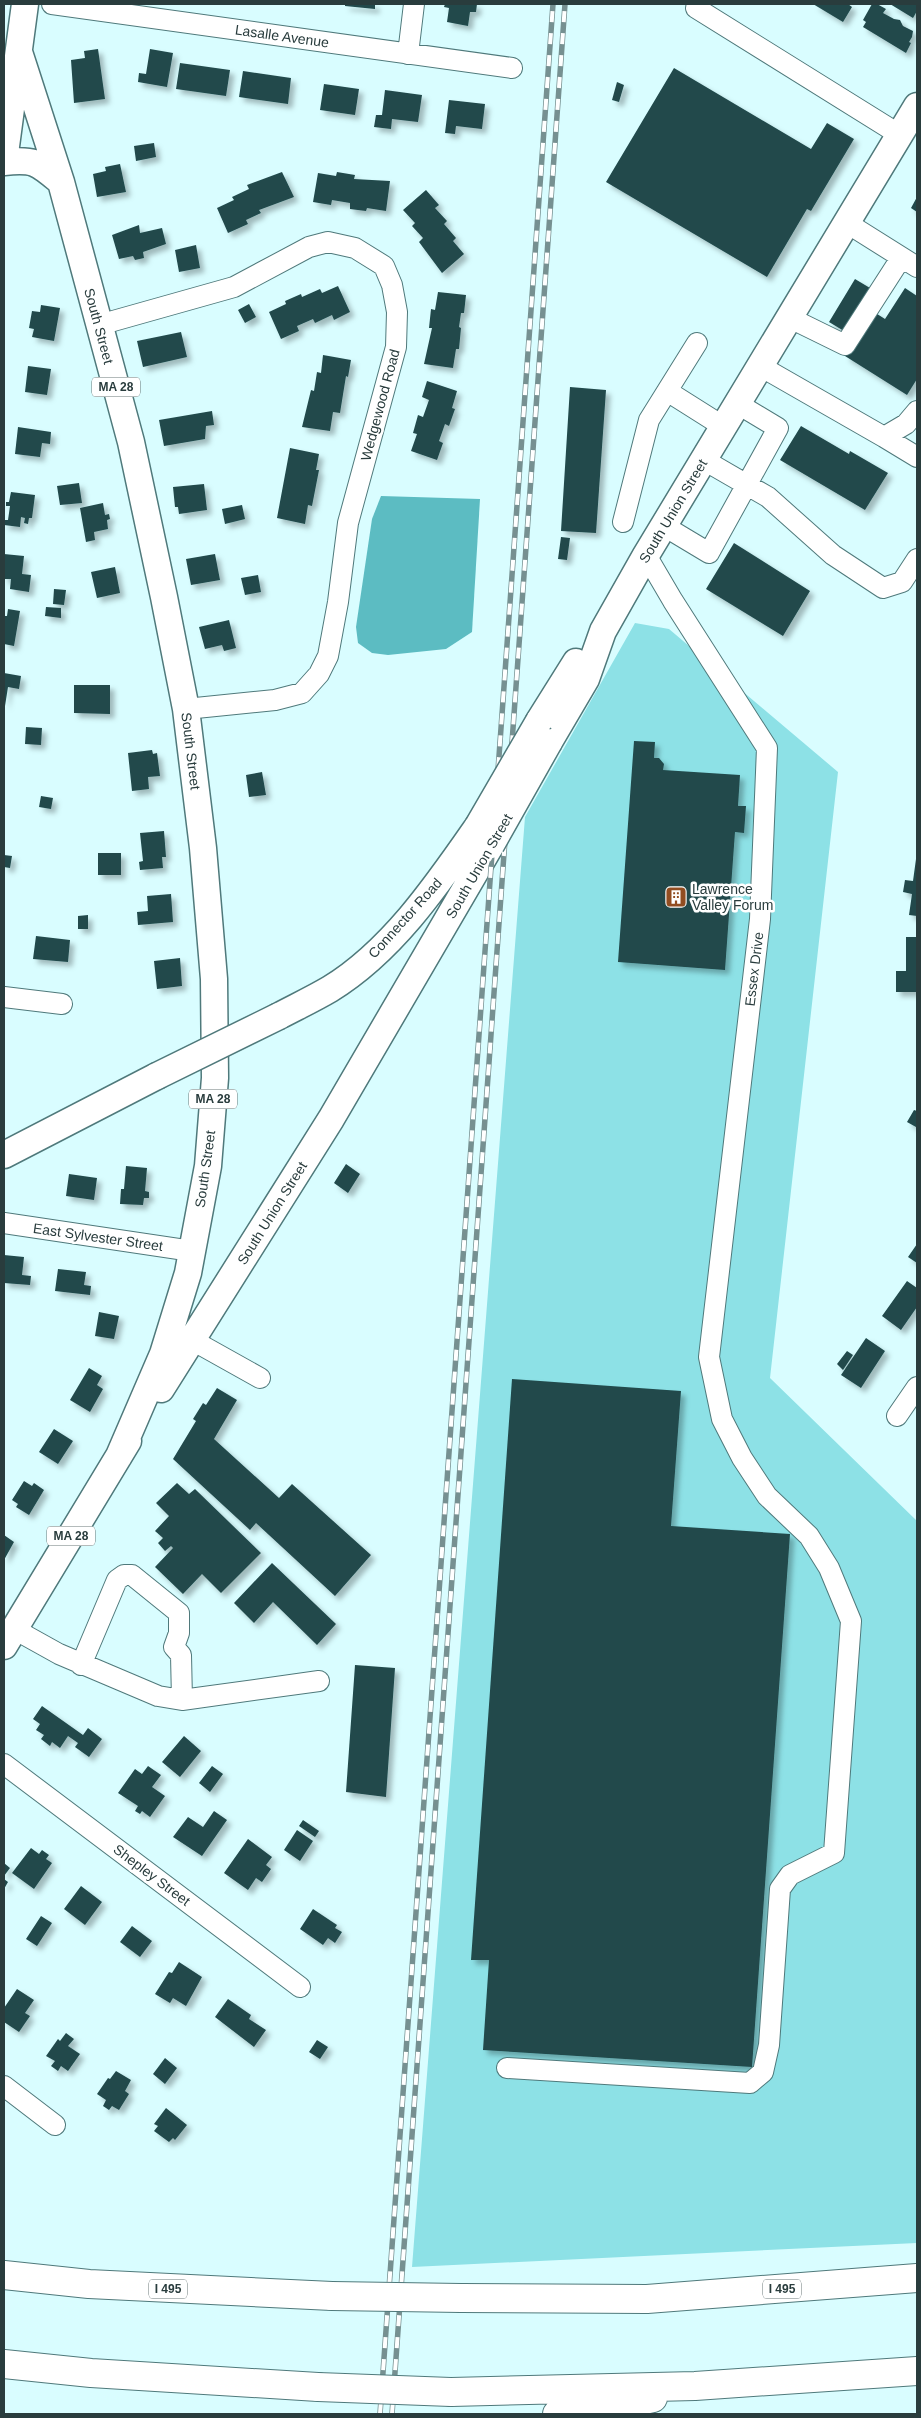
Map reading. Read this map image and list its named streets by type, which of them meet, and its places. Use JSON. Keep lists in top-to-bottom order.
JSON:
{
  "streets": {
    "highway": ["I 495"],
    "main road": [
      "South Street",
      "MA 28",
      "South Union Street",
      "Connector Road"
    ],
    "street": [
      "Lasalle Avenue",
      "Wedgewood Road",
      "Essex Drive",
      "East Sylvester Street",
      "Shepley Street"
    ]
  },
  "crossings": [
    ["South Street", "MA 28"],
    ["South Street", "Wedgewood Road"],
    ["South Street", "South Union Street"],
    ["South Street", "East Sylvester Street"],
    ["South Union Street", "Connector Road"],
    ["South Union Street", "Essex Drive"]
  ],
  "places": {
    "building": ["Lawrence Valley Forum"]
  }
}
